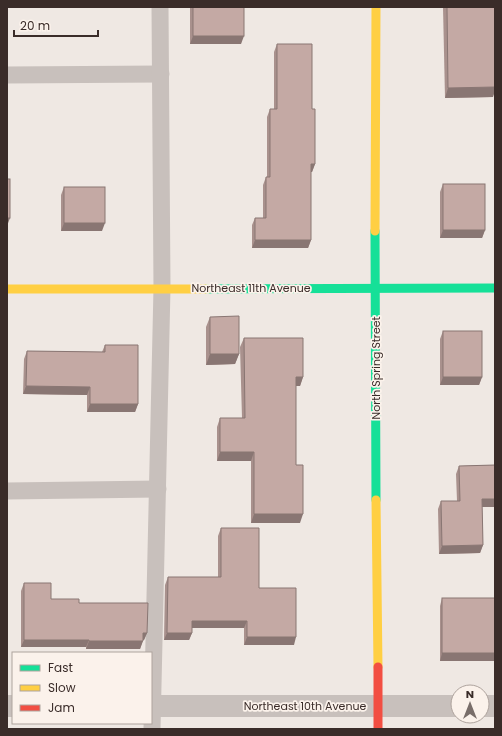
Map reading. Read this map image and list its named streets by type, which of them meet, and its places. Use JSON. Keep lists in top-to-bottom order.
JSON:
{
  "streets": {
    "street": ["Northeast 11th Avenue", "North Spring Street", "Northeast 10th Avenue"]
  },
  "crossings": [
    ["Northeast 11th Avenue", "North Spring Street"],
    ["North Spring Street", "Northeast 10th Avenue"]
  ],
  "legend": ["Fast", "Slow", "Jam"],
  "scale_bar": "20 m",
  "north": "top"
}
